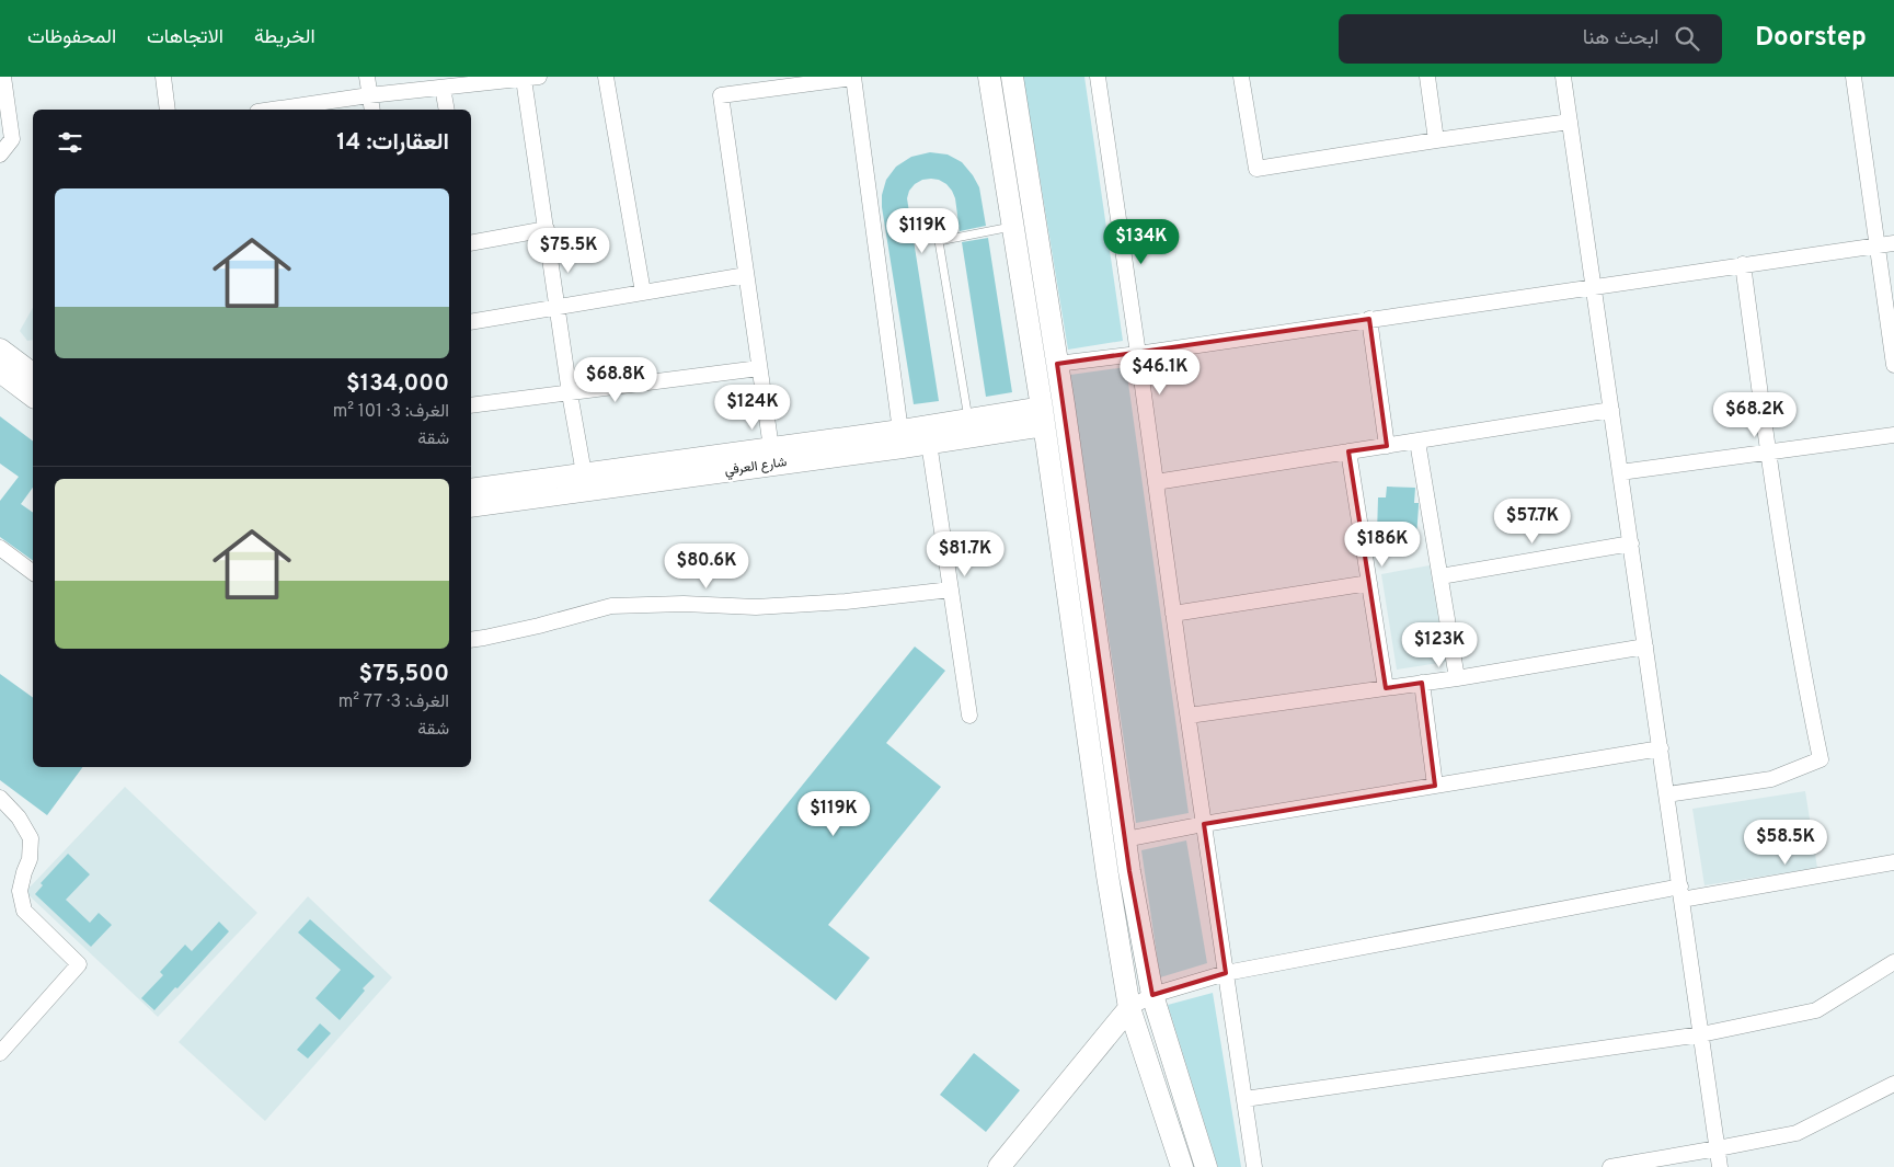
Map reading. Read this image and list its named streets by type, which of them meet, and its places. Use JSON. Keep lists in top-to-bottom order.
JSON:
{
  "streets": {
    "main road": ["شارع العرفي"]
  },
  "page": {
    "header": "Doorstep",
    "search": "ابحث هنا",
    "nav": ["الخريطة", "الاتجاهات", "المحفوظات"],
    "heading": "العقارات: 14",
    "list": [
      {
        "name": "$134,000",
        "note": "الغرف: 3 · 101 m² · شقة"
      },
      {
        "name": "$75,500",
        "note": "الغرف: 3 · 77 m² · شقة"
      }
    ],
    "price": [
      "$119K",
      "$134K",
      "$75.5K",
      "$46.1K",
      "$68.8K",
      "$124K",
      "$68.2K",
      "$57.7K",
      "$186K",
      "$81.7K",
      "$80.6K",
      "$123K",
      "$119K",
      "$58.5K"
    ]
  }
}
